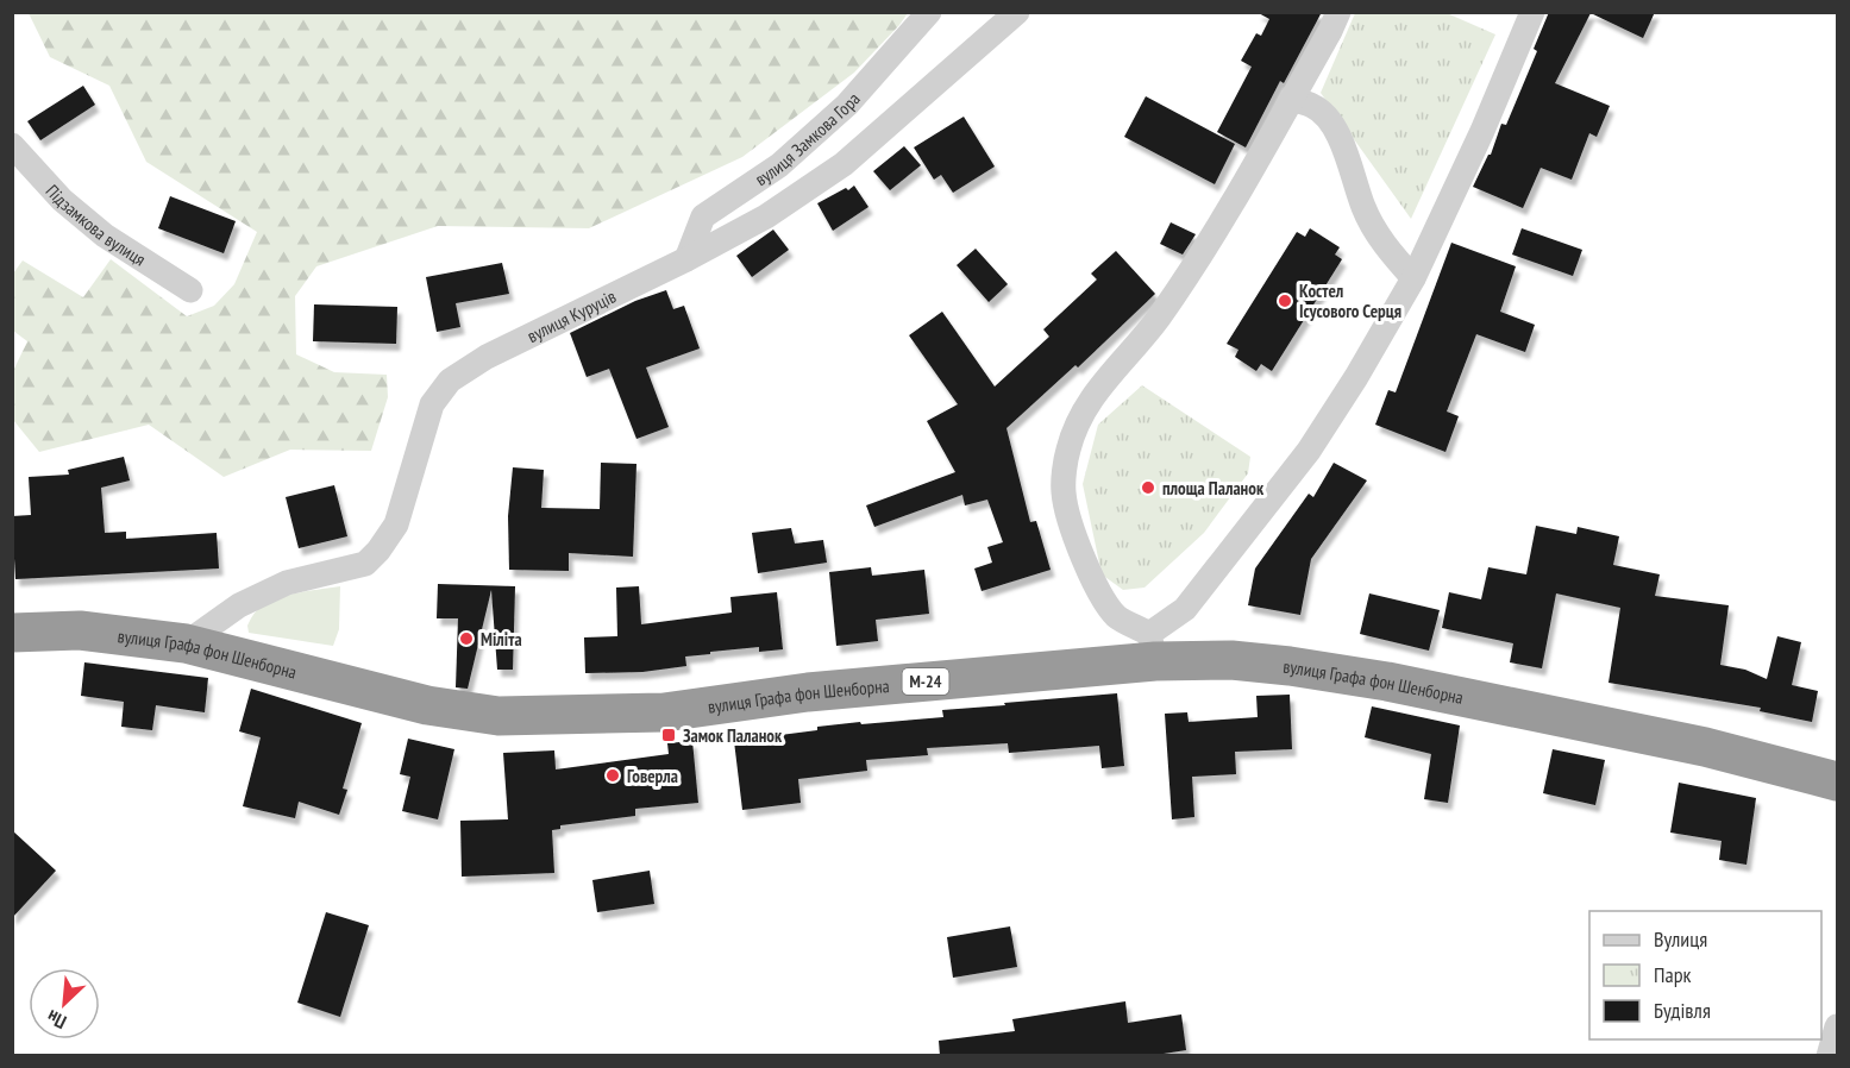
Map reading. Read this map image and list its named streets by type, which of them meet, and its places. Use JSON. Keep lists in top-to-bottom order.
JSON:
{
  "streets": {
    "highway": ["вулиця Графа фон Шенборна", "М-24"],
    "street": ["вулиця Замкова Гора", "Підзамкова вулиця", "вулиця Куруців"]
  },
  "crossings": [
    ["вулиця Замкова Гора", "вулиця Куруців"],
    ["вулиця Куруців", "вулиця Графа фон Шенборна"]
  ],
  "places": {
    "other": [
      "Костел Ісусового Серця",
      "площа Паланок",
      "Міліта",
      "Говерла"
    ],
    "transit": ["Замок Паланок"]
  },
  "legend": ["Вулиця", "Парк", "Будівля"],
  "north": "bottom left"
}
